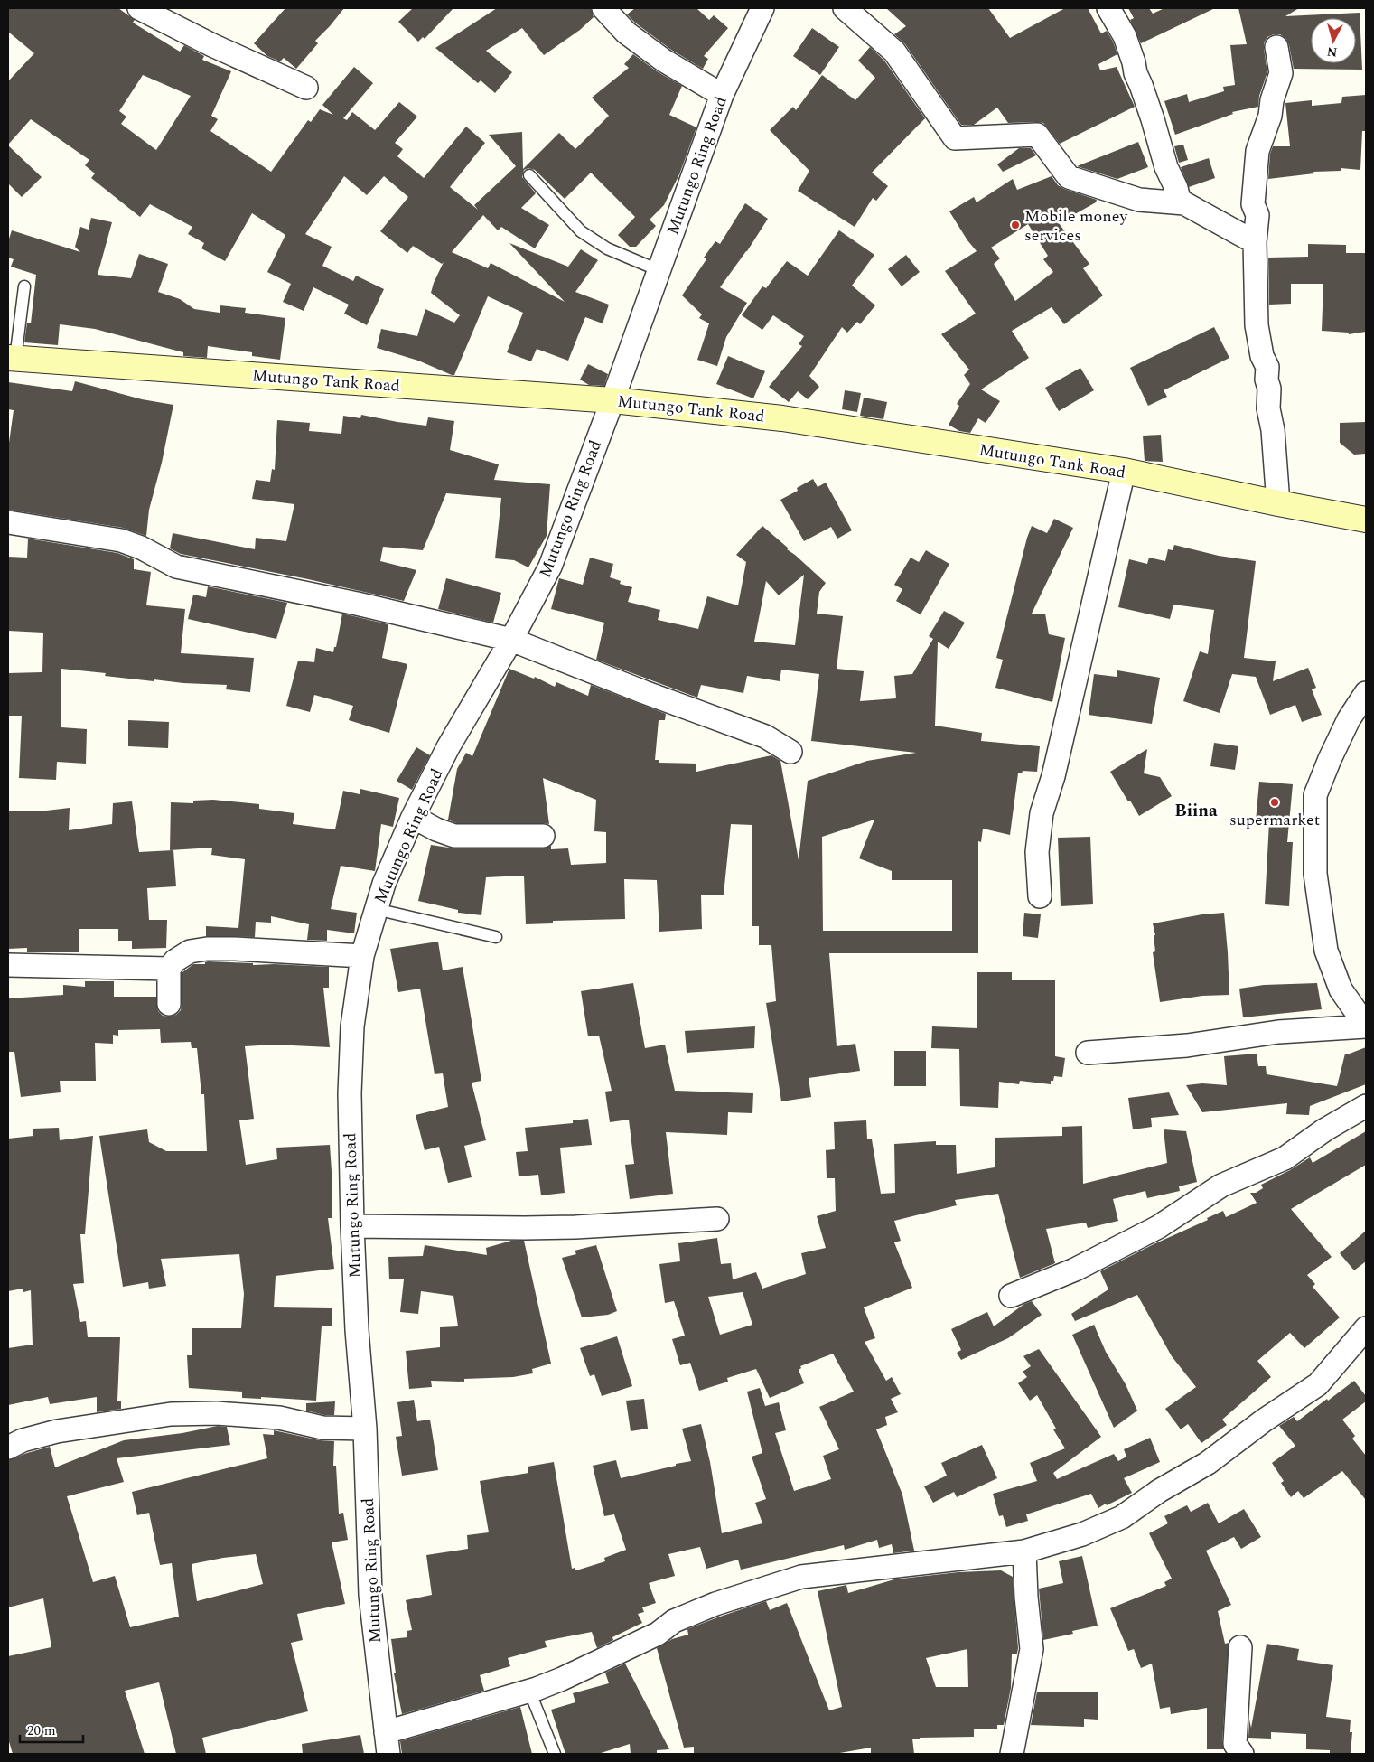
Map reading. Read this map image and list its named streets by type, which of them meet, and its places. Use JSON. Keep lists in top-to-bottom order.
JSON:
{
  "streets": {
    "street": ["Mutungo Ring Road", "Mutungo Tank Road"]
  },
  "crossings": [
    ["Mutungo Ring Road", "Mutungo Tank Road"]
  ],
  "districts": ["Biina"],
  "places": ["Mobile money services", "supermarket"],
  "scale_bar": "20 m",
  "north": "bottom"
}
